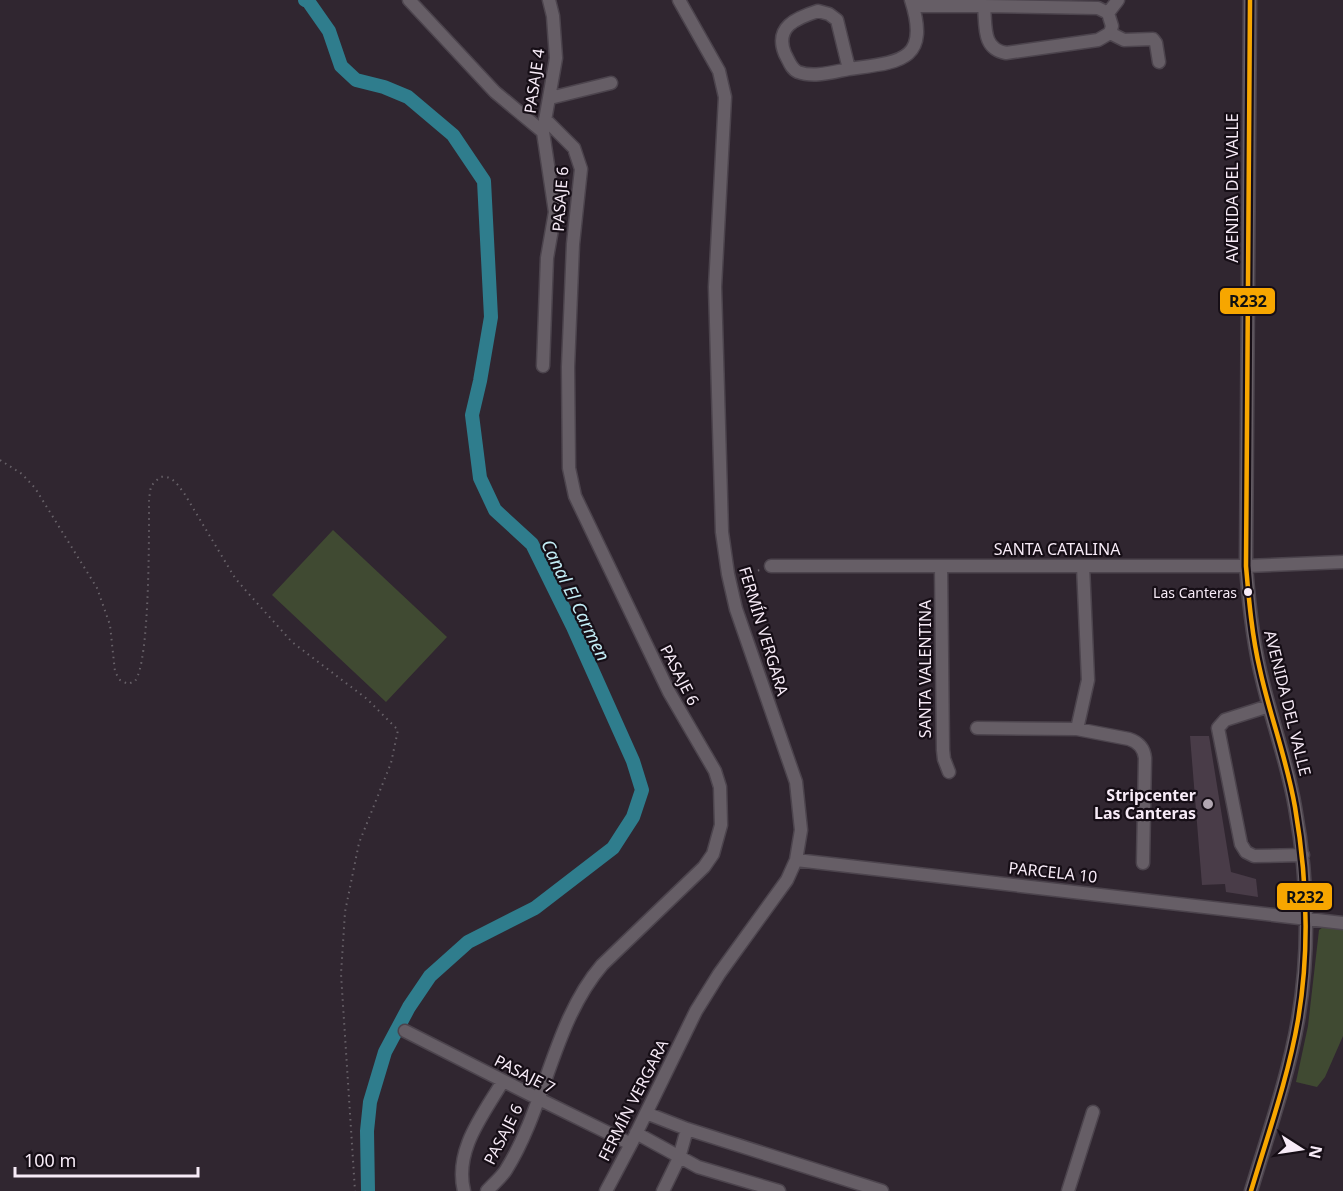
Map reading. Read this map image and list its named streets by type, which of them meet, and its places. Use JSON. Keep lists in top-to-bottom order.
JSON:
{
  "streets": {
    "street": [
      "PASAJE 4",
      "AVENIDA DEL VALLE",
      "PASAJE 6",
      "SANTA CATALINA",
      "FERMÍN VERGARA",
      "SANTA VALENTINA",
      "PARCELA 10",
      "PASAJE 7"
    ]
  },
  "crossings": [
    ["PASAJE 4", "PASAJE 6"],
    ["AVENIDA DEL VALLE", "SANTA CATALINA"],
    ["AVENIDA DEL VALLE", "PARCELA 10"],
    ["PASAJE 6", "PASAJE 7"],
    ["SANTA CATALINA", "SANTA VALENTINA"],
    ["FERMÍN VERGARA", "PARCELA 10"],
    ["FERMÍN VERGARA", "PASAJE 7"]
  ],
  "water": ["Canal El Carmen"],
  "places": ["Las Canteras", "Stripcenter Las Canteras"],
  "lines": ["transit line R232"],
  "scale_bar": "100 m",
  "north": "right"
}
